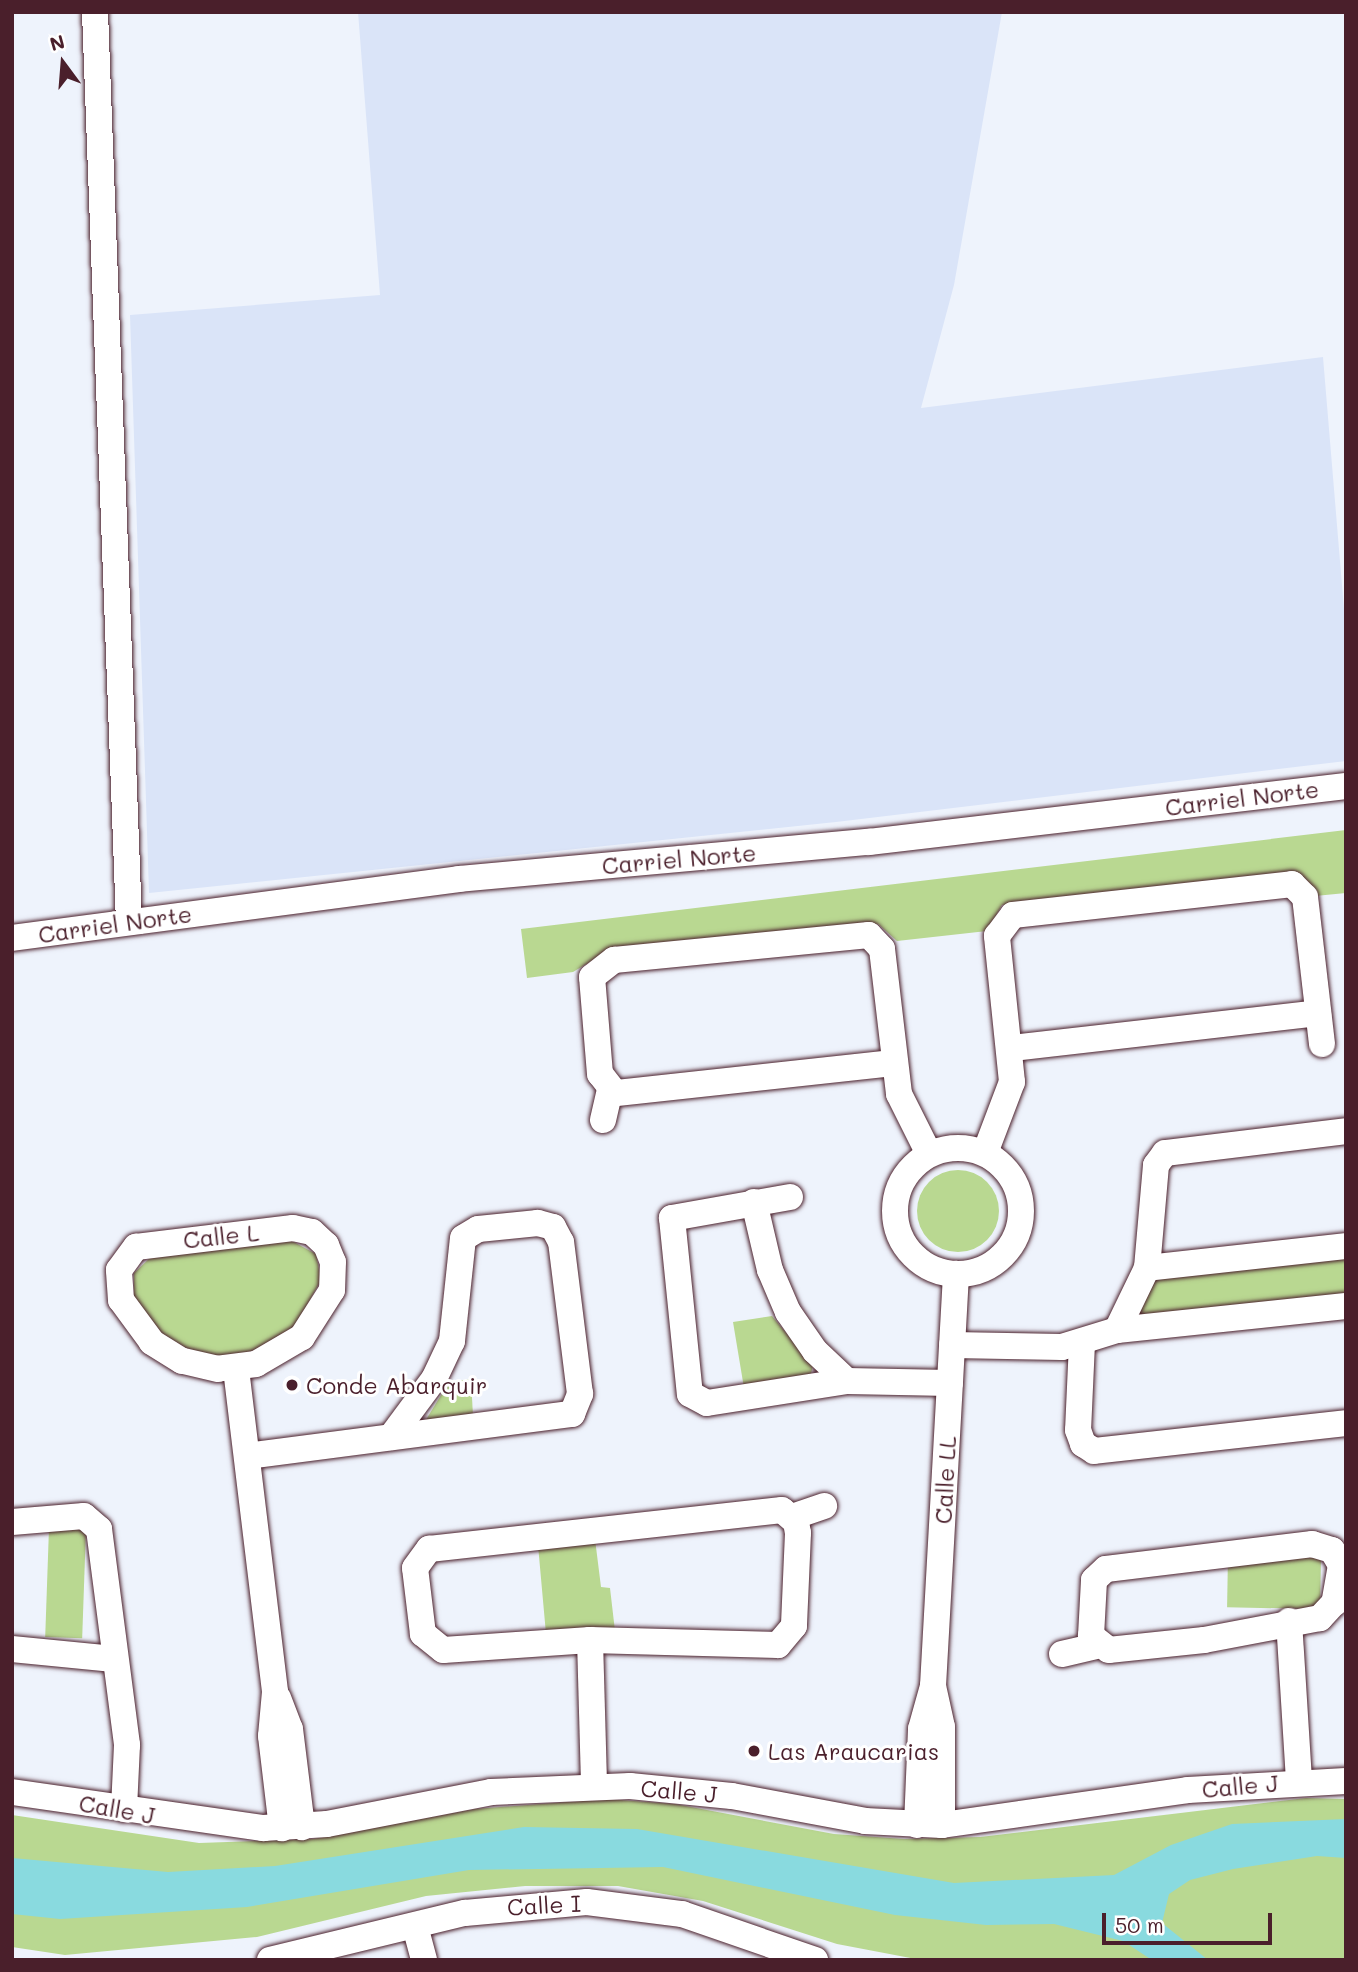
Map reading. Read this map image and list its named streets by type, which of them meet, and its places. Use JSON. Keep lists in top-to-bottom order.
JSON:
{
  "streets": {
    "street": [
      "Carriel Norte",
      "Calle L",
      "Calle LL",
      "Calle J",
      "Calle I"
    ]
  },
  "crossings": [
    ["Calle LL", "Calle J"]
  ],
  "places": ["Conde Abarquir", "Las Araucarias"],
  "scale_bar": "50 m",
  "north": "top"
}
